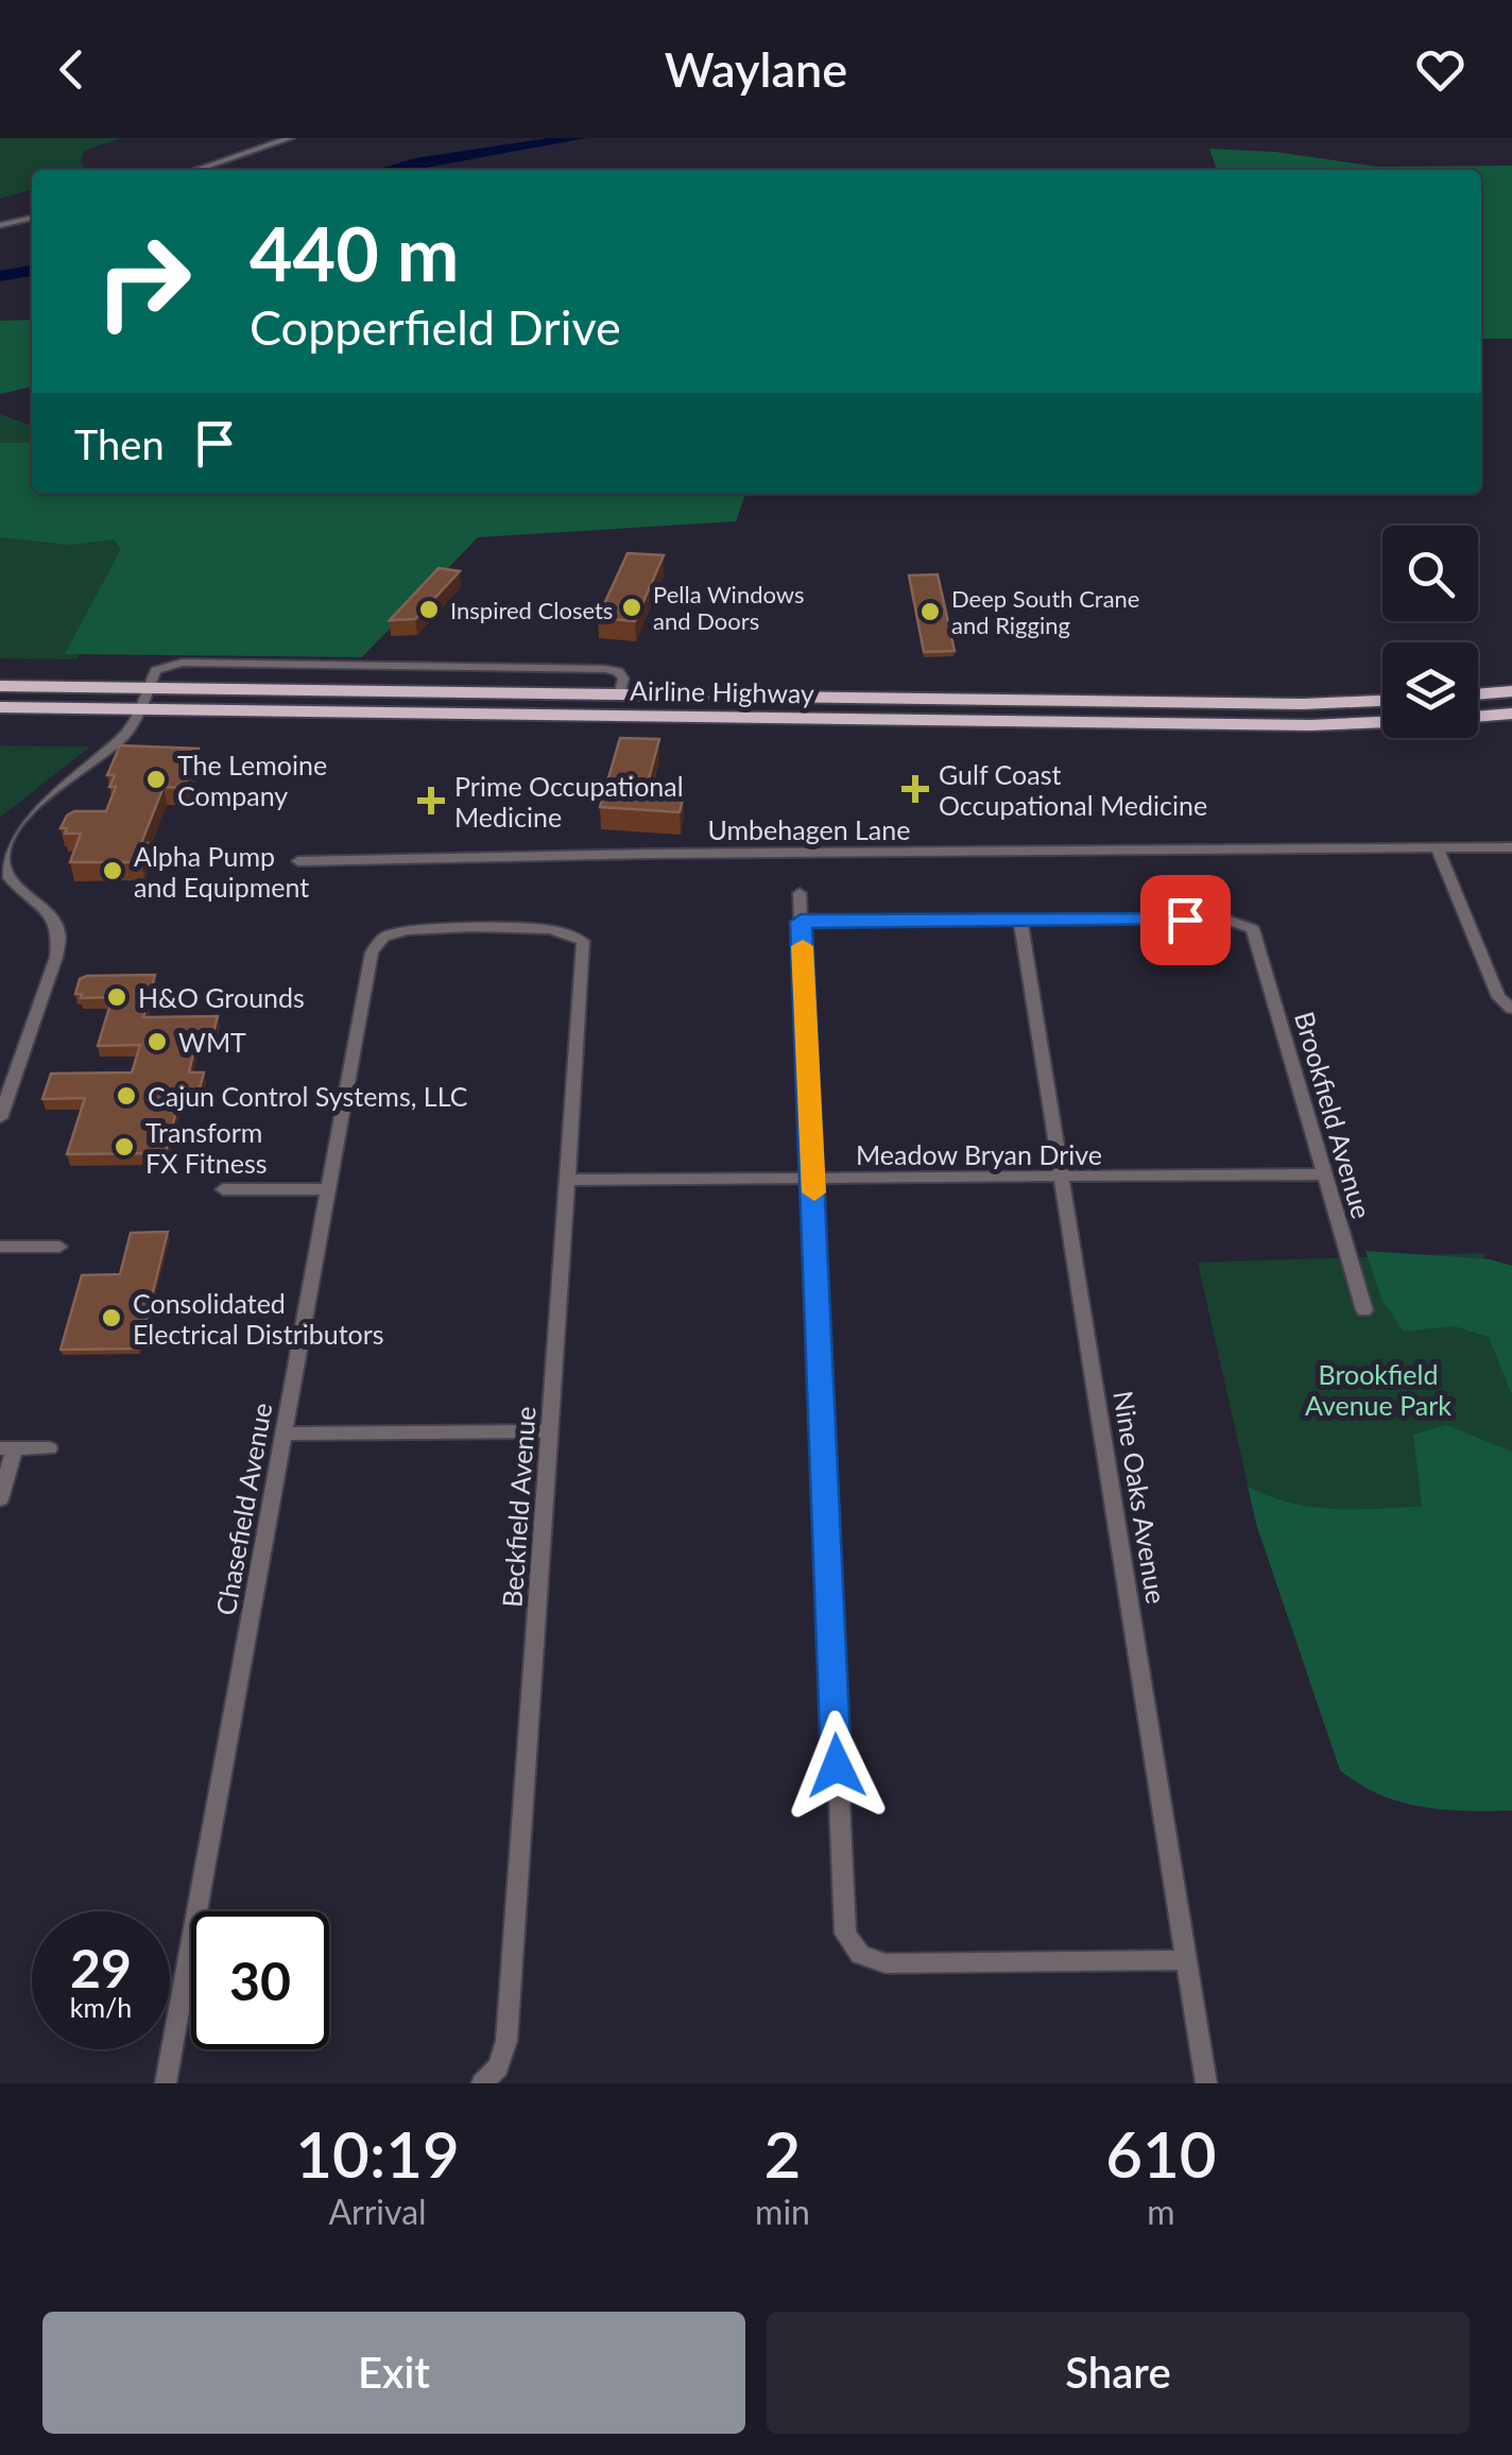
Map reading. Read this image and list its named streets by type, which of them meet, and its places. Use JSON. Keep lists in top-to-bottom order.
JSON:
{
  "streets": {
    "highway": ["Airline Highway"],
    "street": [
      "Umbehagen Lane",
      "Brookfield Avenue",
      "Meadow Bryan Drive",
      "Nine Oaks Avenue",
      "Beckfield Avenue",
      "Chasefield Avenue"
    ]
  },
  "crossings": [
    ["Brookfield Avenue", "Meadow Bryan Drive"],
    ["Brookfield Avenue", "Nine Oaks Avenue"],
    ["Meadow Bryan Drive", "Nine Oaks Avenue"],
    ["Meadow Bryan Drive", "Beckfield Avenue"],
    ["Beckfield Avenue", "Chasefield Avenue"]
  ],
  "parks": ["Brookfield Avenue Park"],
  "places": {
    "other": [
      "Pella Windows and Doors",
      "Inspired Closets",
      "Deep South Crane and Rigging",
      "The Lemoine Company",
      "Alpha Pump and Equipment",
      "H&O Grounds",
      "WMT",
      "Cajun Control Systems, LLC",
      "Transform FX Fitness",
      "Consolidated Electrical Distributors"
    ],
    "health": ["Gulf Coast Occupational Medicine", "Prime Occupational Medicine"]
  },
  "page": {
    "header": "Waylane",
    "turn": ["440 m", "Copperfield Drive"],
    "then": "Then",
    "speed": "29 km/h",
    "limit": "30",
    "eta": [
      "10:19",
      "Arrival",
      "2",
      "min",
      "610",
      "m"
    ],
    "buttons": ["Exit", "Share"]
  }
}
